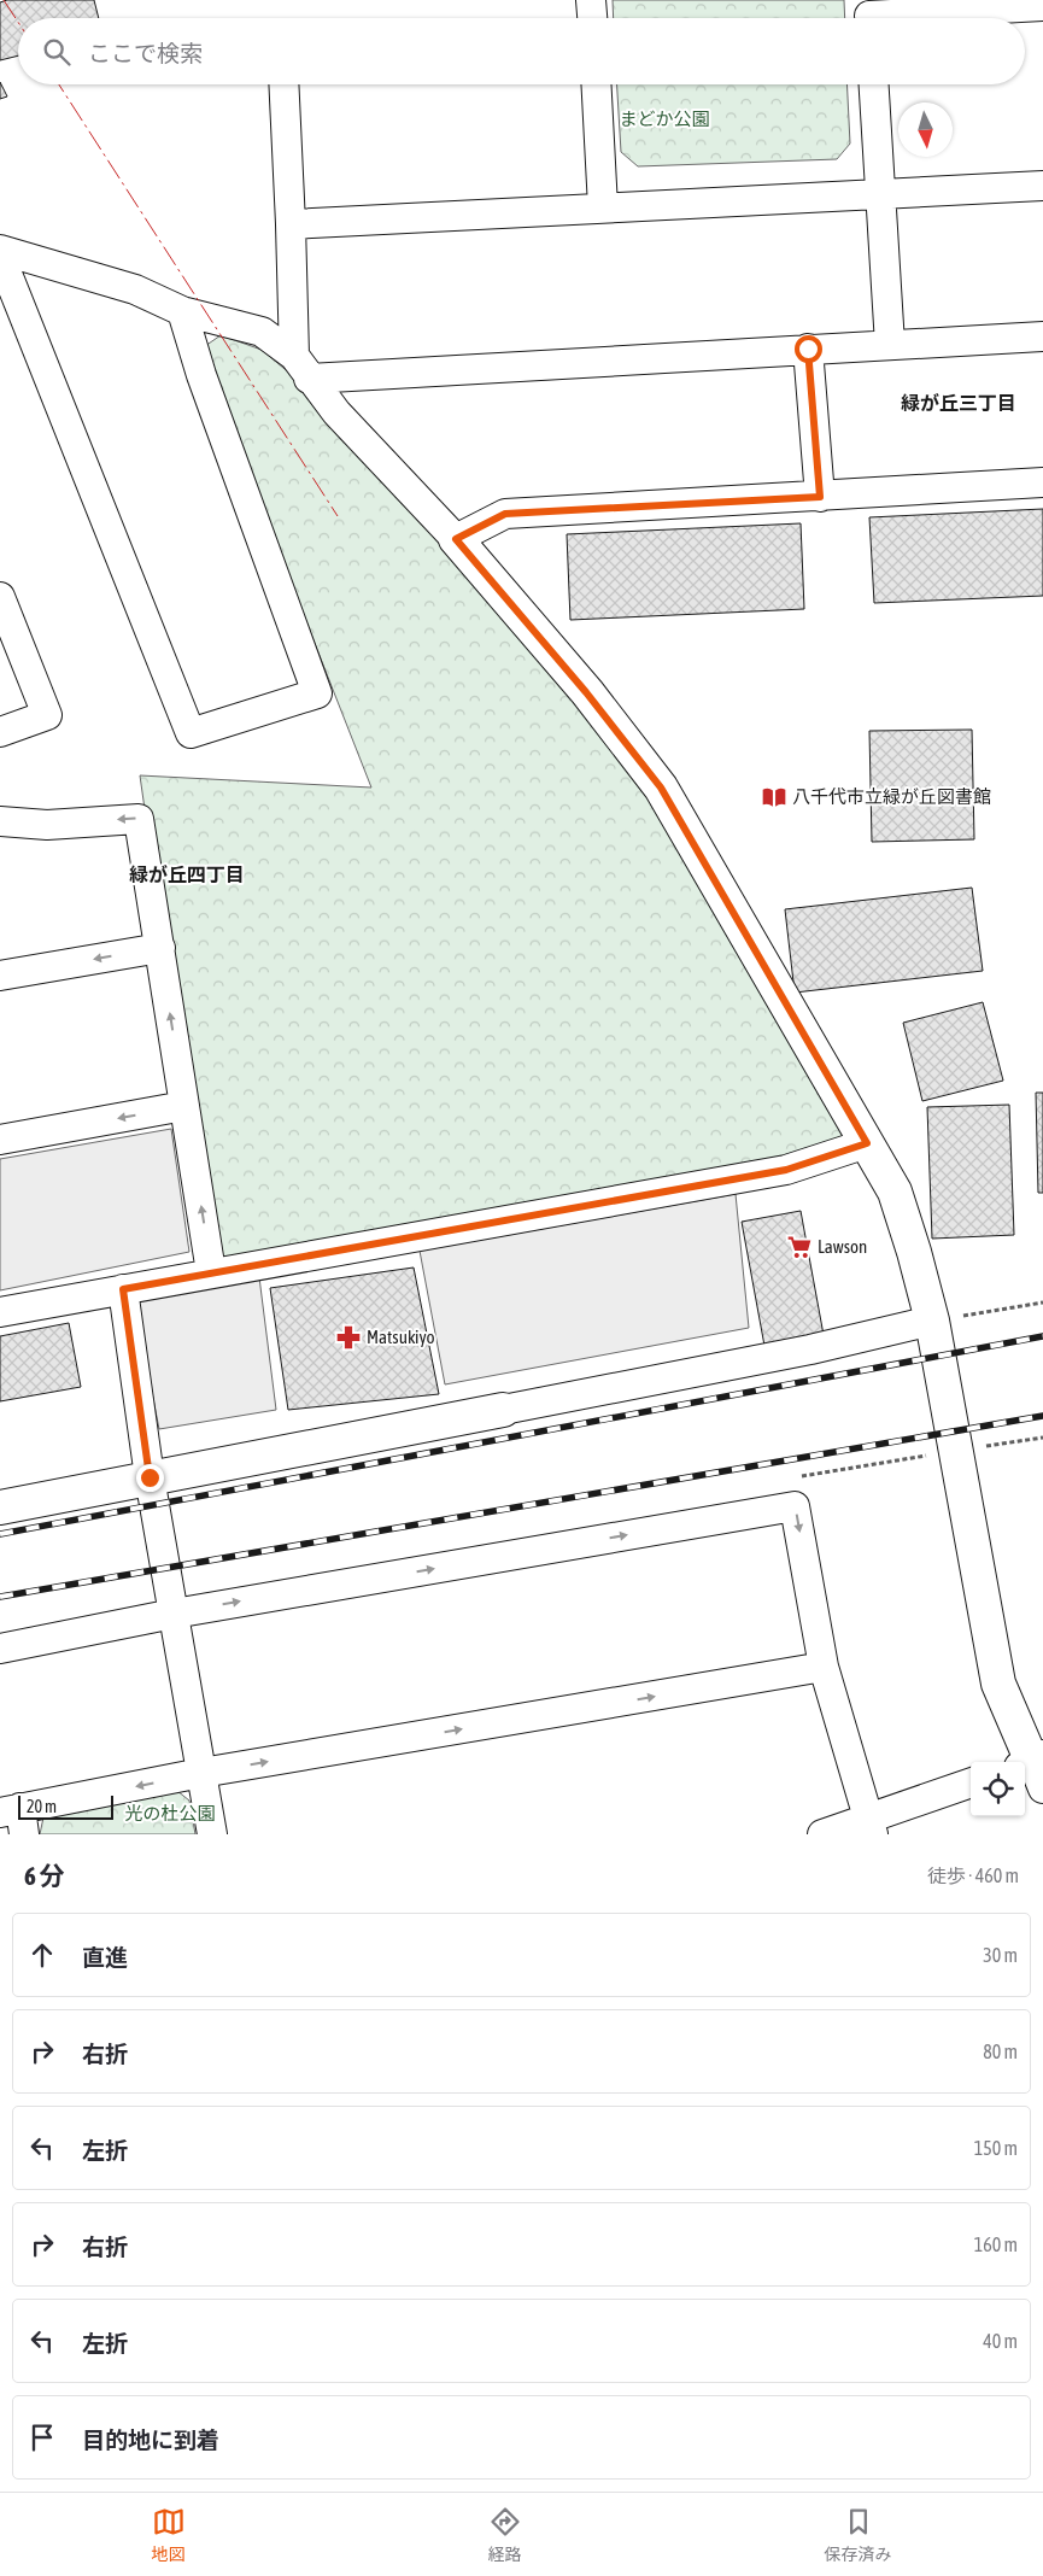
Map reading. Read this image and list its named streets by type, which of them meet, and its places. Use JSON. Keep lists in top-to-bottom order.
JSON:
{
  "districts": ["緑が丘三丁目", "緑が丘四丁目"],
  "parks": ["まどか公園", "光の杜公園"],
  "places": {
    "library": ["八千代市立緑が丘図書館"],
    "supermarket": ["Lawson"],
    "pharmacy": ["Matsukiyo"]
  },
  "scale_bar": "20 m",
  "north": "bottom",
  "page": {
    "search": "ここで検索",
    "scale": "20 m",
    "heading": ["6 分", "徒歩 · 460 m"],
    "list": [
      ["直進", "30 m"],
      ["右折", "80 m"],
      ["左折", "150 m"],
      ["右折", "160 m"],
      ["左折", "40 m"],
      "目的地に到着"
    ],
    "nav": ["地図", "経路", "保存済み"]
  }
}
